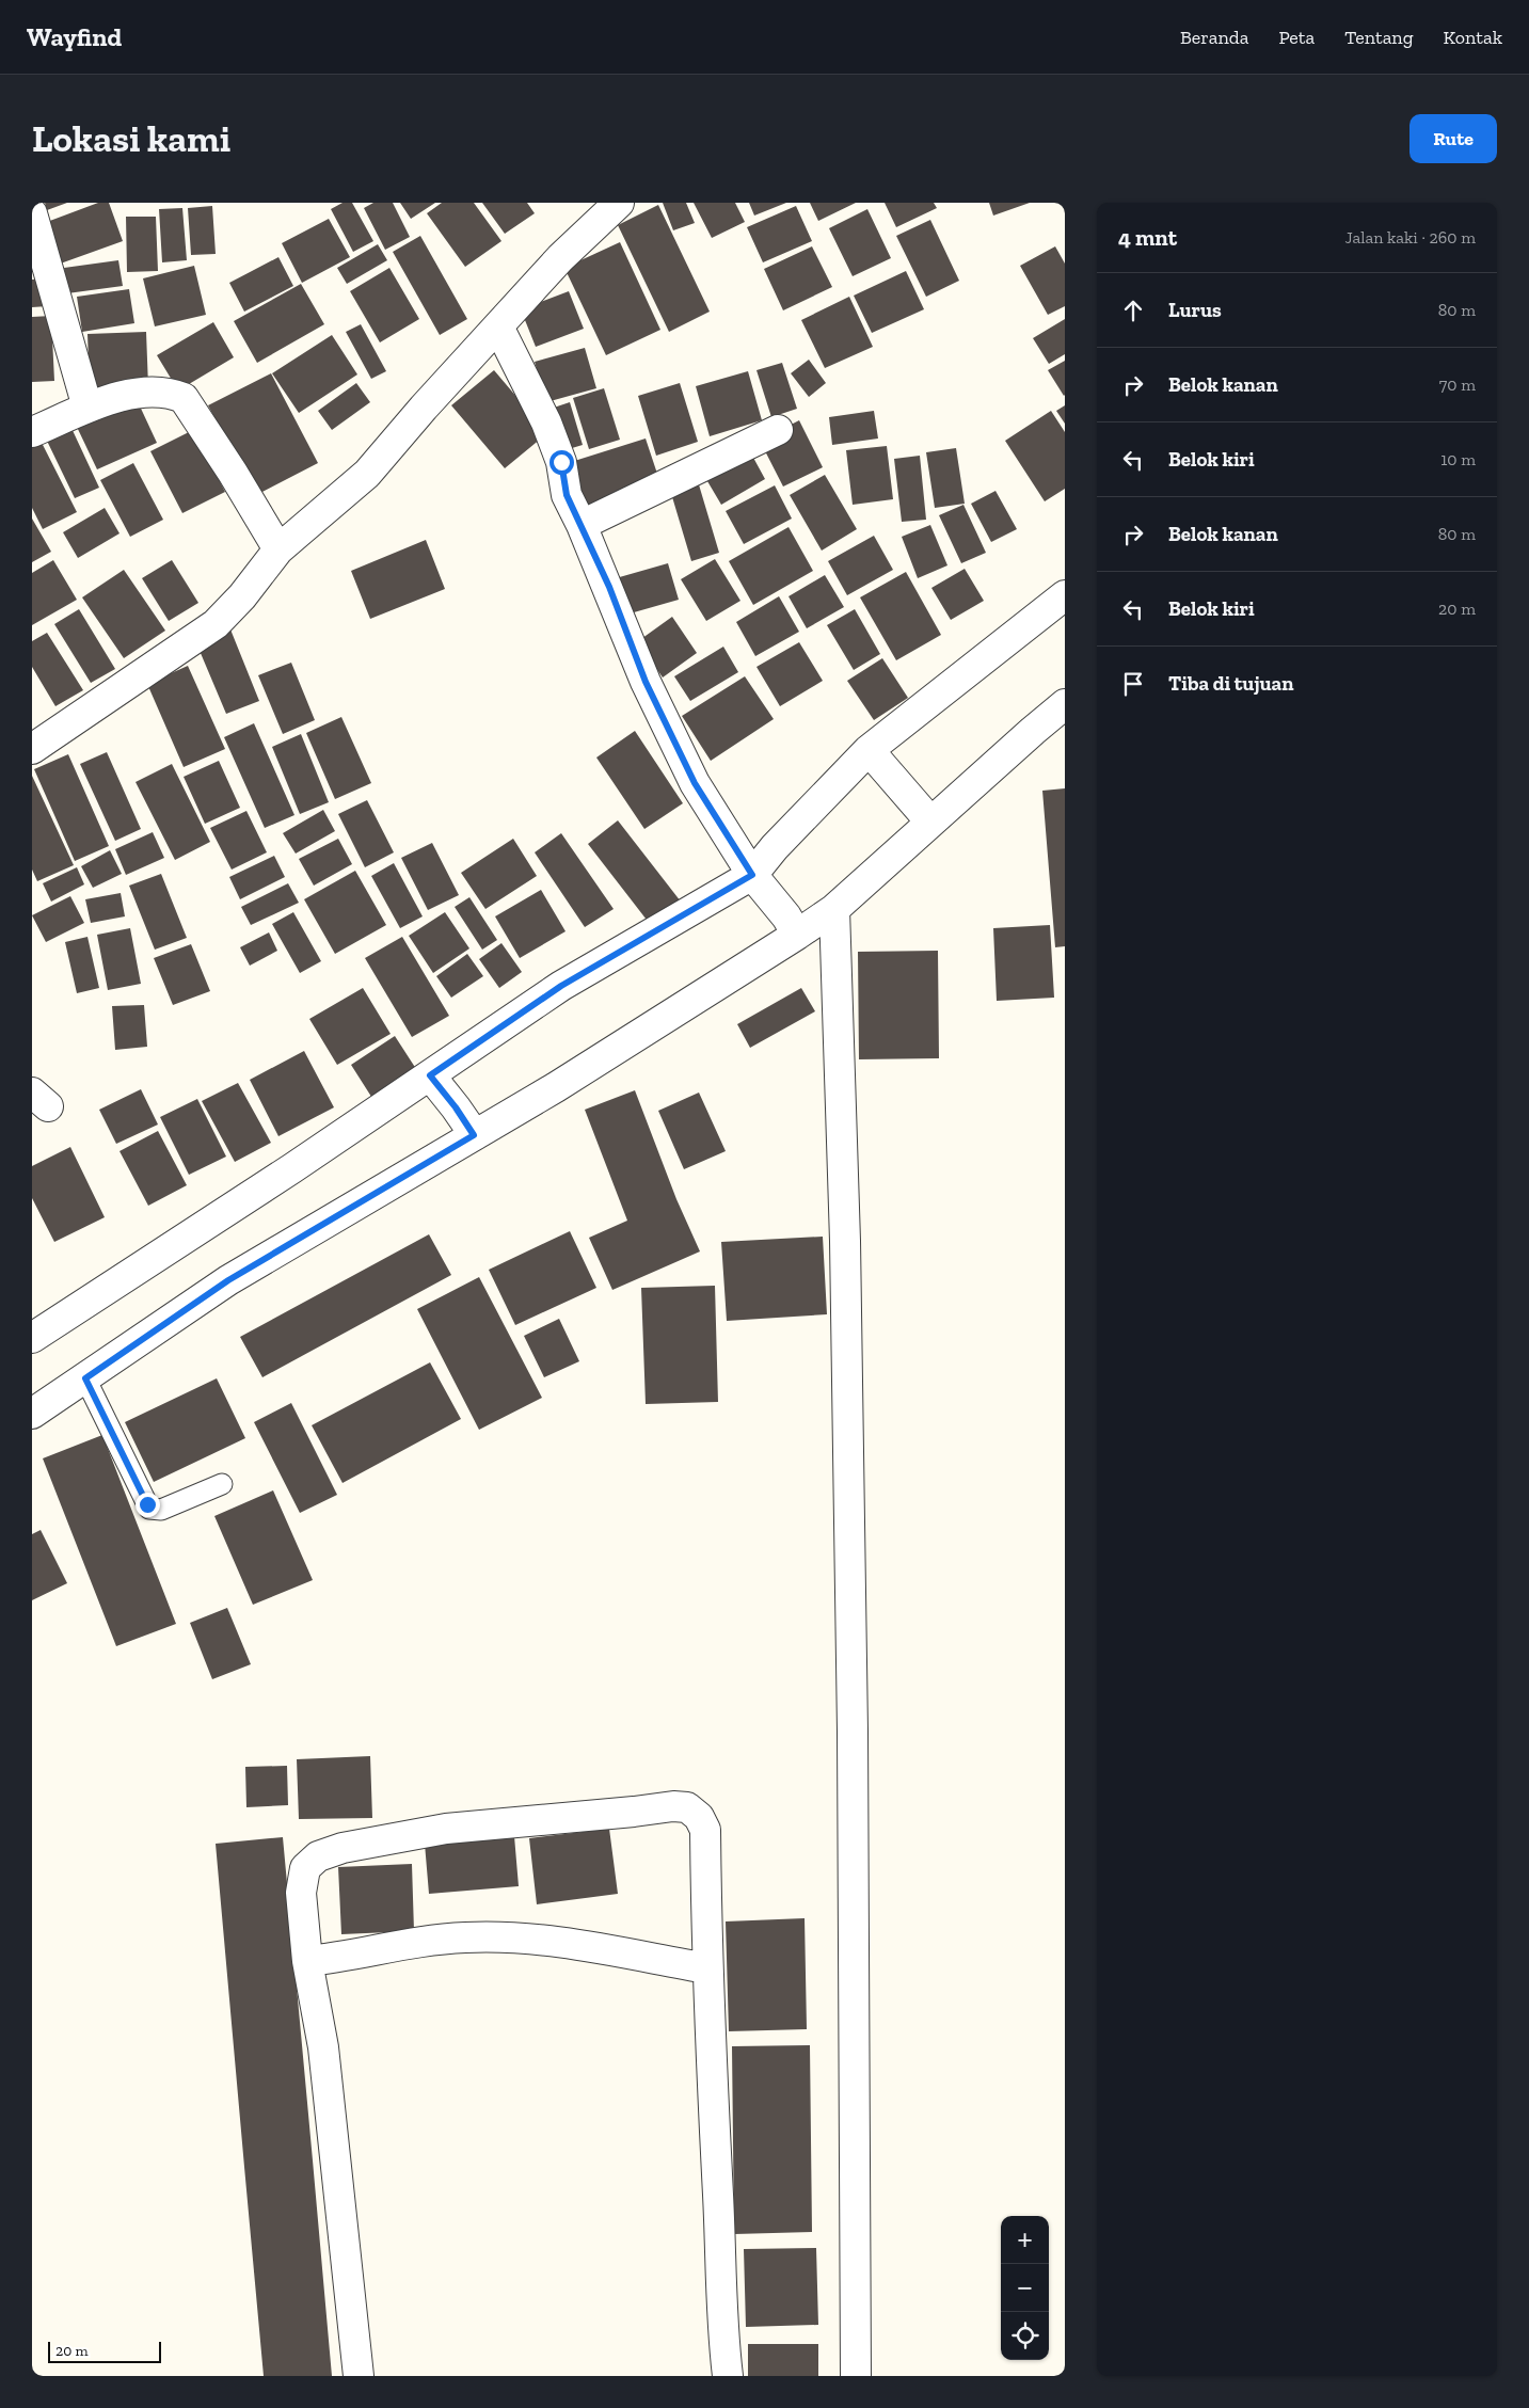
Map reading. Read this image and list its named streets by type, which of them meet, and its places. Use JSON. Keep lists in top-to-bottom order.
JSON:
{
  "scale_bar": "20 m",
  "page": {
    "header": "Wayfind",
    "nav": [
      "Beranda",
      "Peta",
      "Tentang",
      "Kontak"
    ],
    "buttons": "Rute",
    "title": "Lokasi kami",
    "heading": ["4 mnt", "Jalan kaki · 260 m"],
    "list": [
      ["Lurus", "80 m"],
      ["Belok kanan", "70 m"],
      ["Belok kiri", "10 m"],
      ["Belok kanan", "80 m"],
      ["Belok kiri", "20 m"],
      "Tiba di tujuan"
    ],
    "map_buttons": ["+", "−"],
    "scale": "20 m"
  }
}
